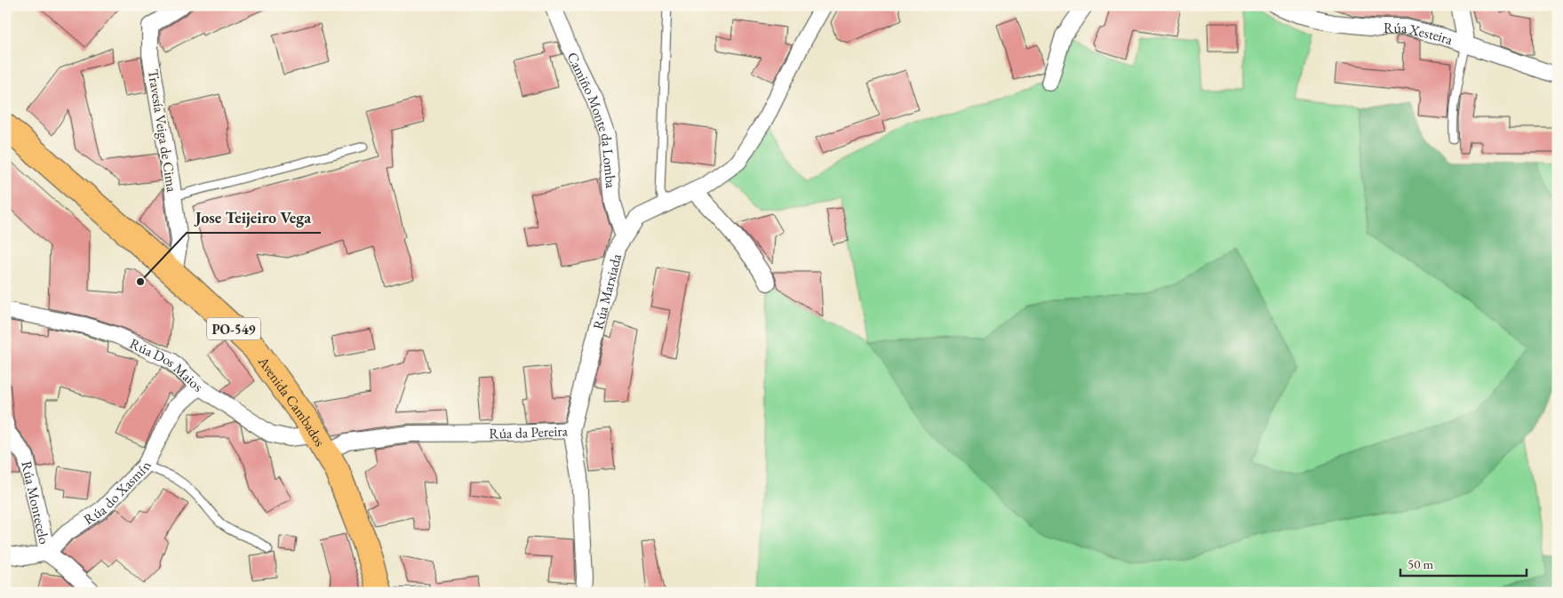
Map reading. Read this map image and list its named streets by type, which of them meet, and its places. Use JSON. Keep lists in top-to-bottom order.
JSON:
{
  "streets": {
    "main road": ["PO-549", "Avenida Cambados"],
    "street": [
      "Rúa Xesteira",
      "Camiño Monte da Lomba",
      "Travesía Veiga de Cima",
      "Rúa Marxiada",
      "Rúa Dos Maios",
      "Rúa da Pereira",
      "Rúa do Xasmín",
      "Rúa Montecelo"
    ]
  },
  "crossings": [
    ["Camiño Monte da Lomba", "Rúa Marxiada"],
    ["Travesía Veiga de Cima", "Avenida Cambados"],
    ["Rúa Marxiada", "Rúa da Pereira"],
    ["Rúa Dos Maios", "Avenida Cambados"],
    ["Rúa Dos Maios", "Rúa da Pereira"],
    ["Rúa Dos Maios", "Rúa do Xasmín"],
    ["Avenida Cambados", "Rúa da Pereira"],
    ["Rúa do Xasmín", "Rúa Montecelo"]
  ],
  "places": ["Jose Teijeiro Vega"],
  "scale_bar": "50 m"
}
